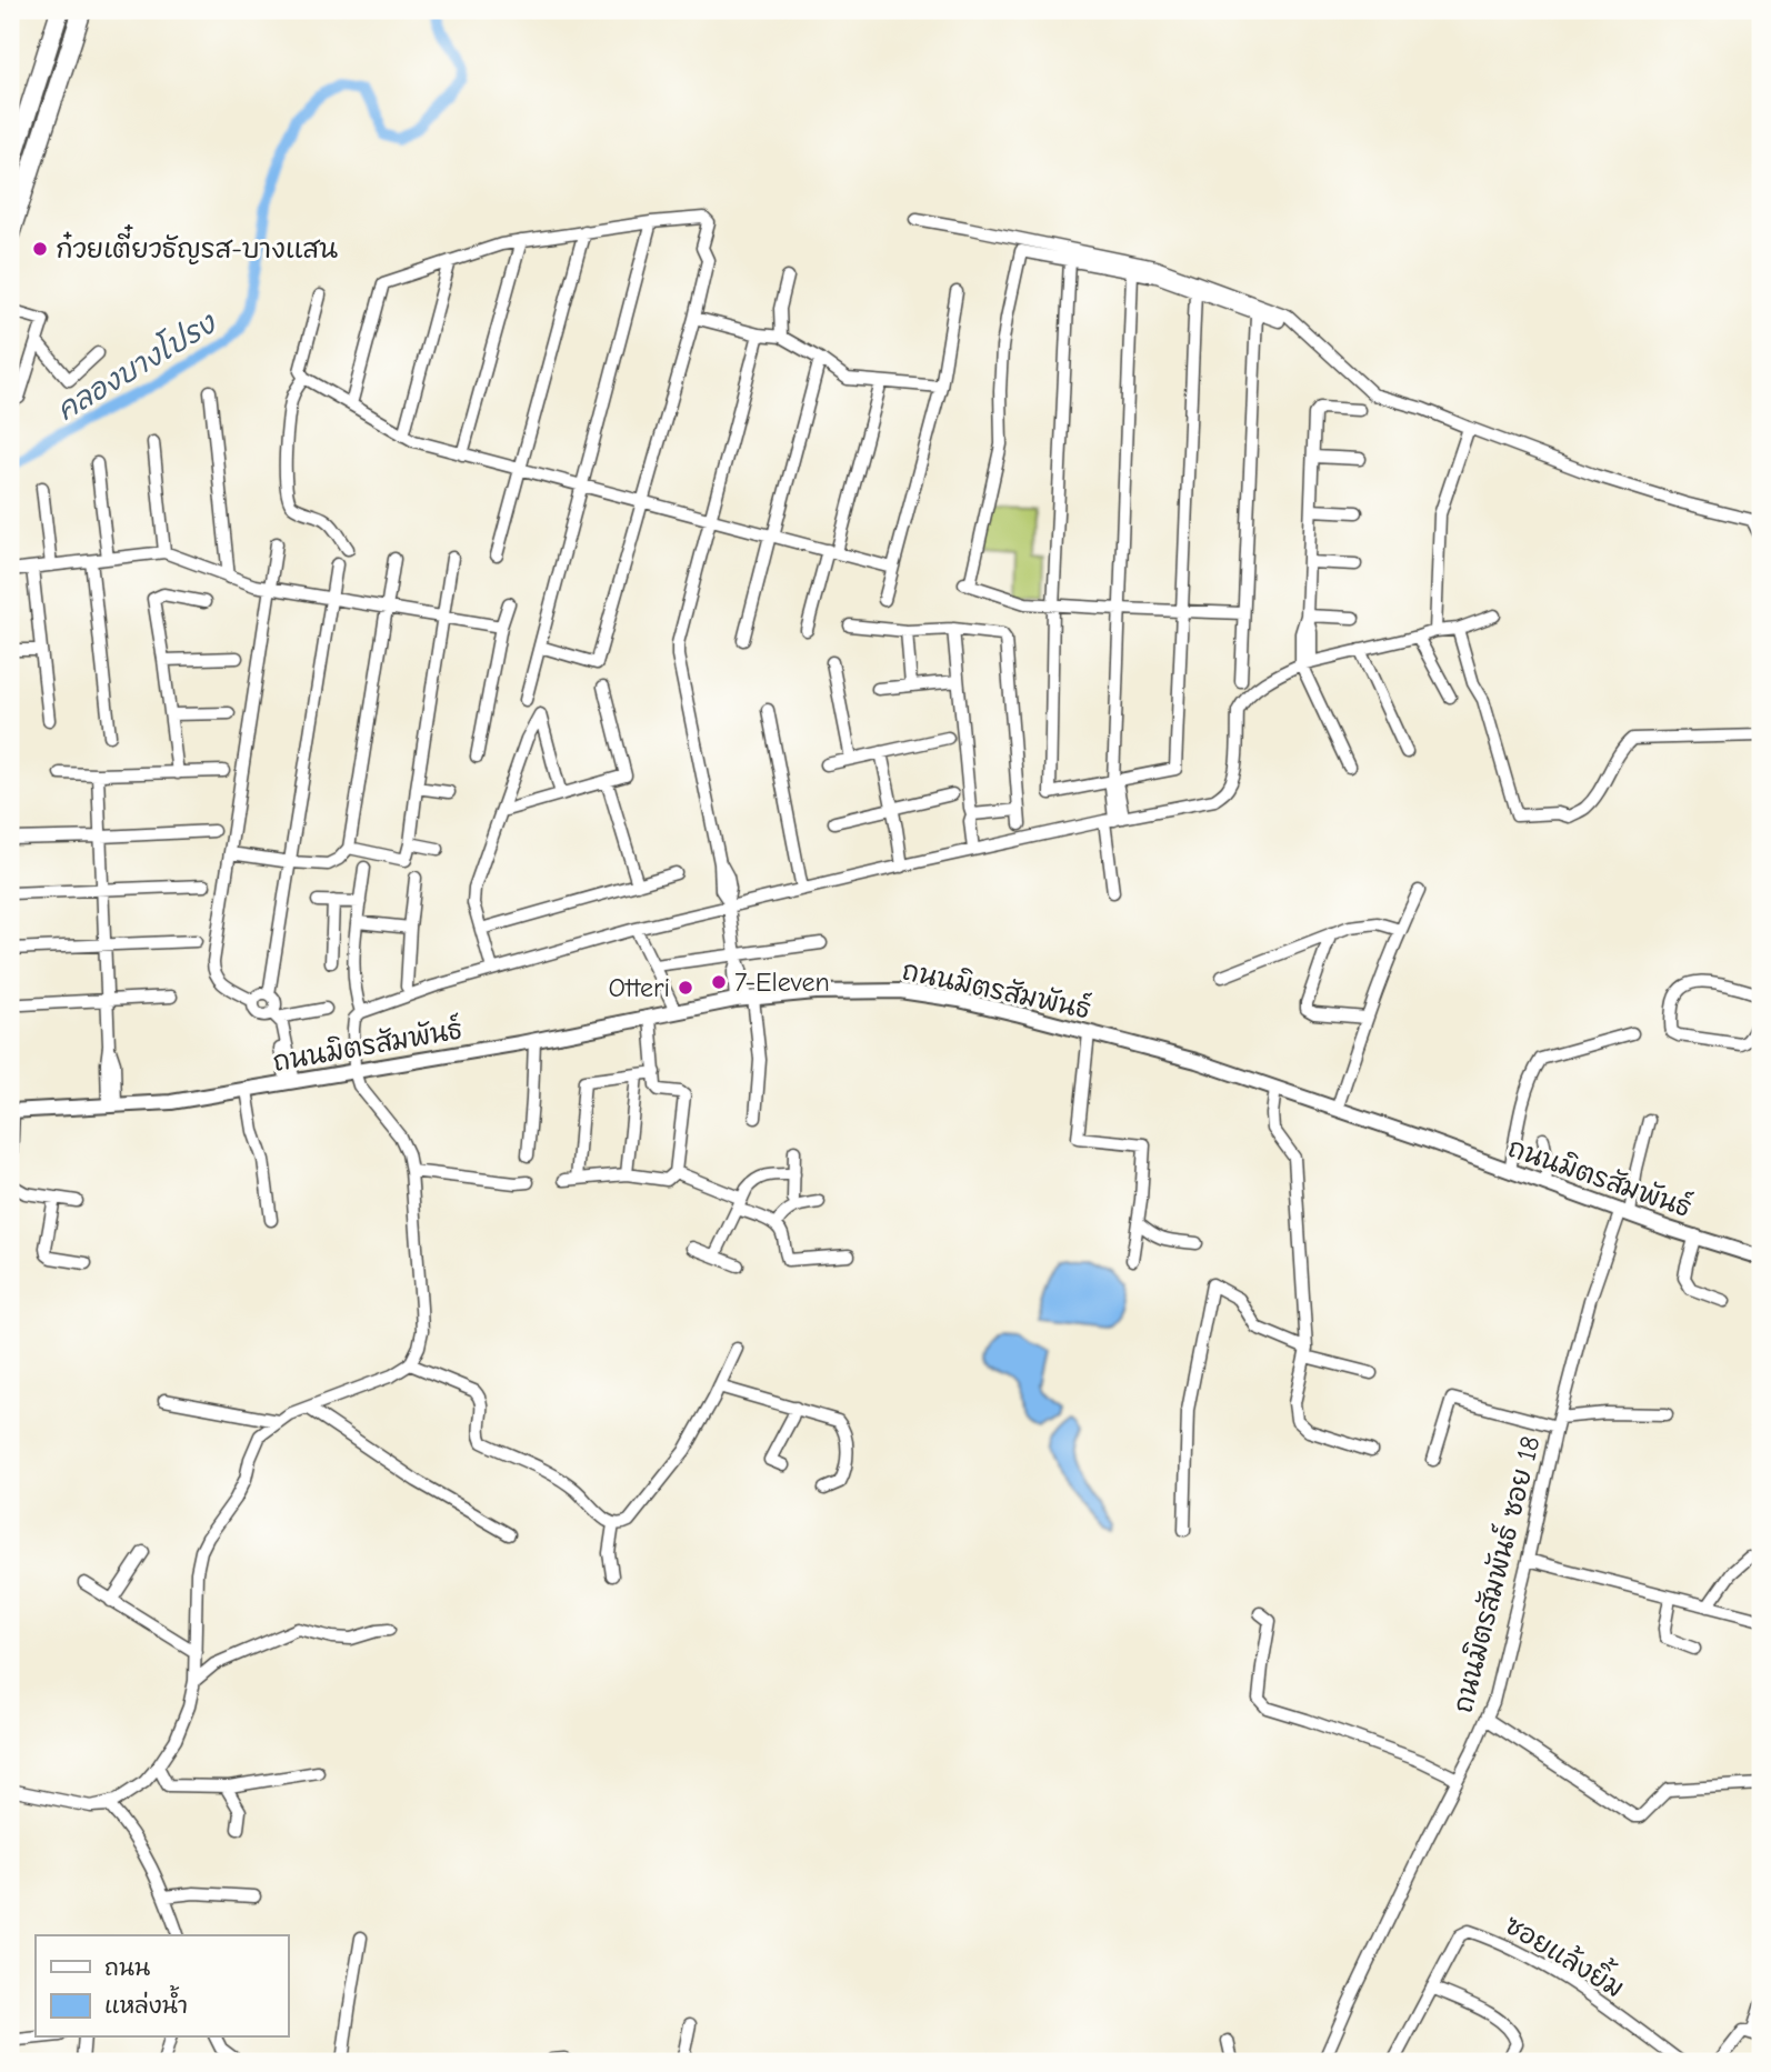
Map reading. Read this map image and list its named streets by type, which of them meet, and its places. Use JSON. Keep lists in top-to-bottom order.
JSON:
{
  "streets": {
    "street": ["ถนนมิตรสัมพันธ์", "ถนนมิตรสัมพันธ์ ซอย 18", "ซอยแล้งยิ้ม"]
  },
  "crossings": [
    ["ถนนมิตรสัมพันธ์", "ถนนมิตรสัมพันธ์ ซอย 18"]
  ],
  "water": ["คลองบางโปรง"],
  "places": ["ก๋วยเตี๋ยวธัญรส-บางแสน", "7-Eleven", "Otteri"],
  "legend": ["ถนน", "แหล่งน้ำ"]
}
